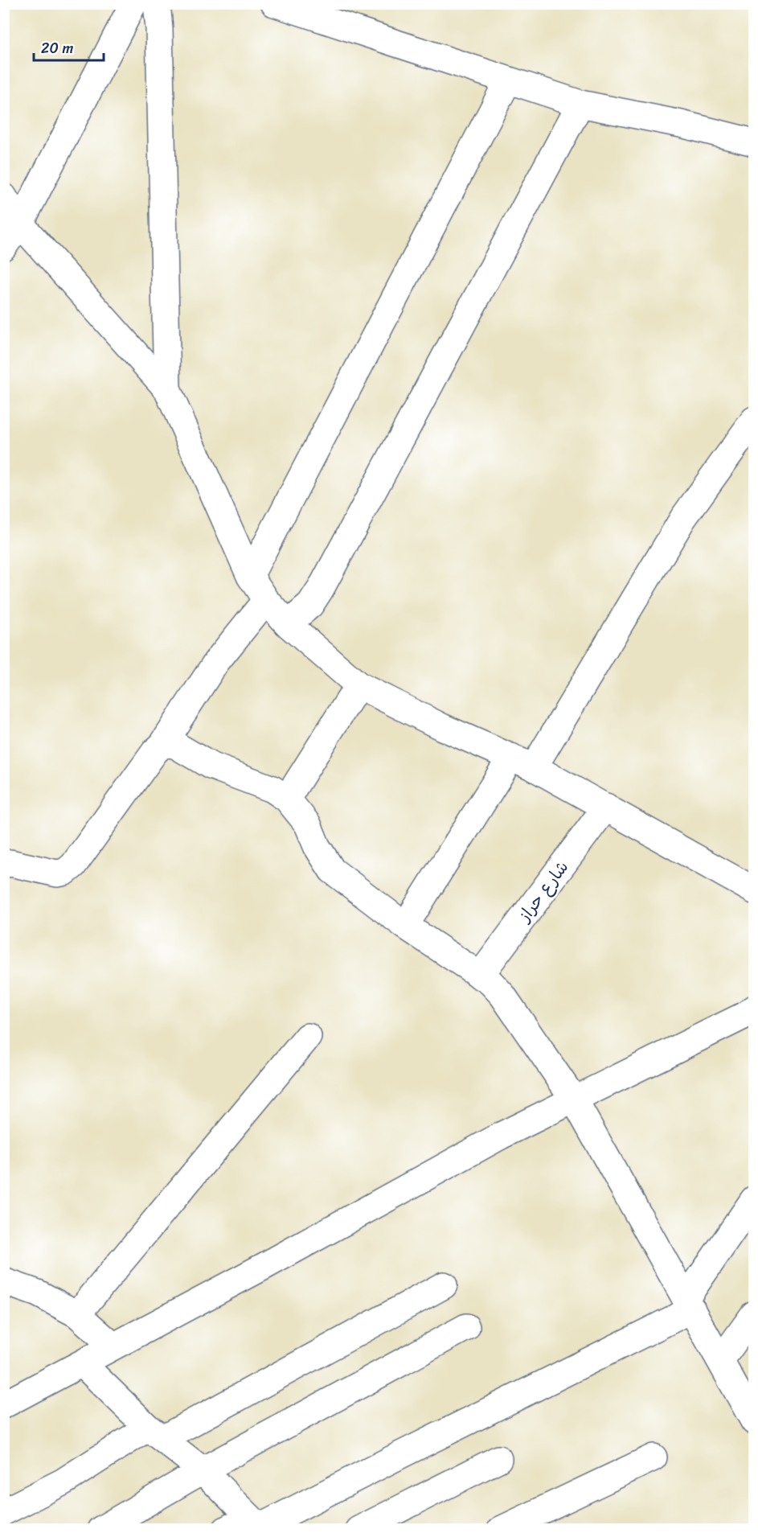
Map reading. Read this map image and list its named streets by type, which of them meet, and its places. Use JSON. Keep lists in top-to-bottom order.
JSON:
{
  "streets": {
    "street": ["شارع حراز"]
  },
  "scale_bar": "20 m"
}
